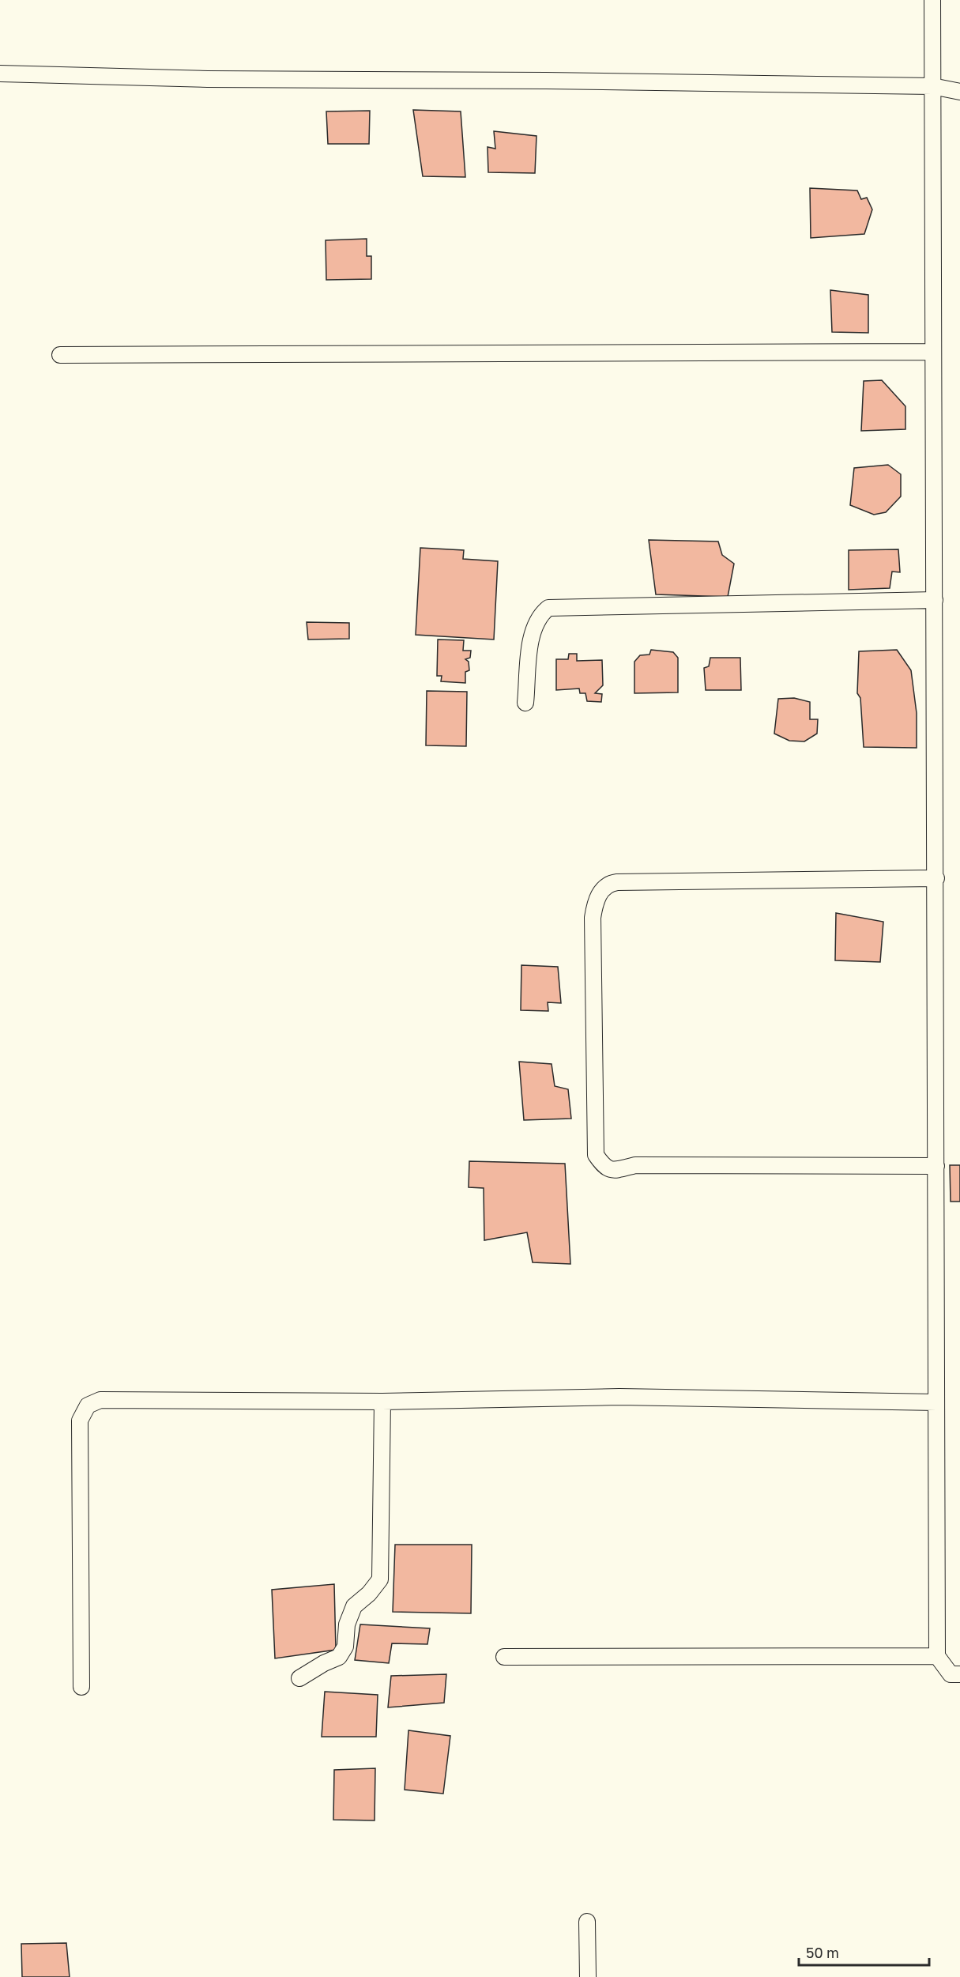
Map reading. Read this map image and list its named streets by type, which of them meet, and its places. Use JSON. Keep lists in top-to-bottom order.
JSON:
{
  "scale_bar": "50 m"
}
